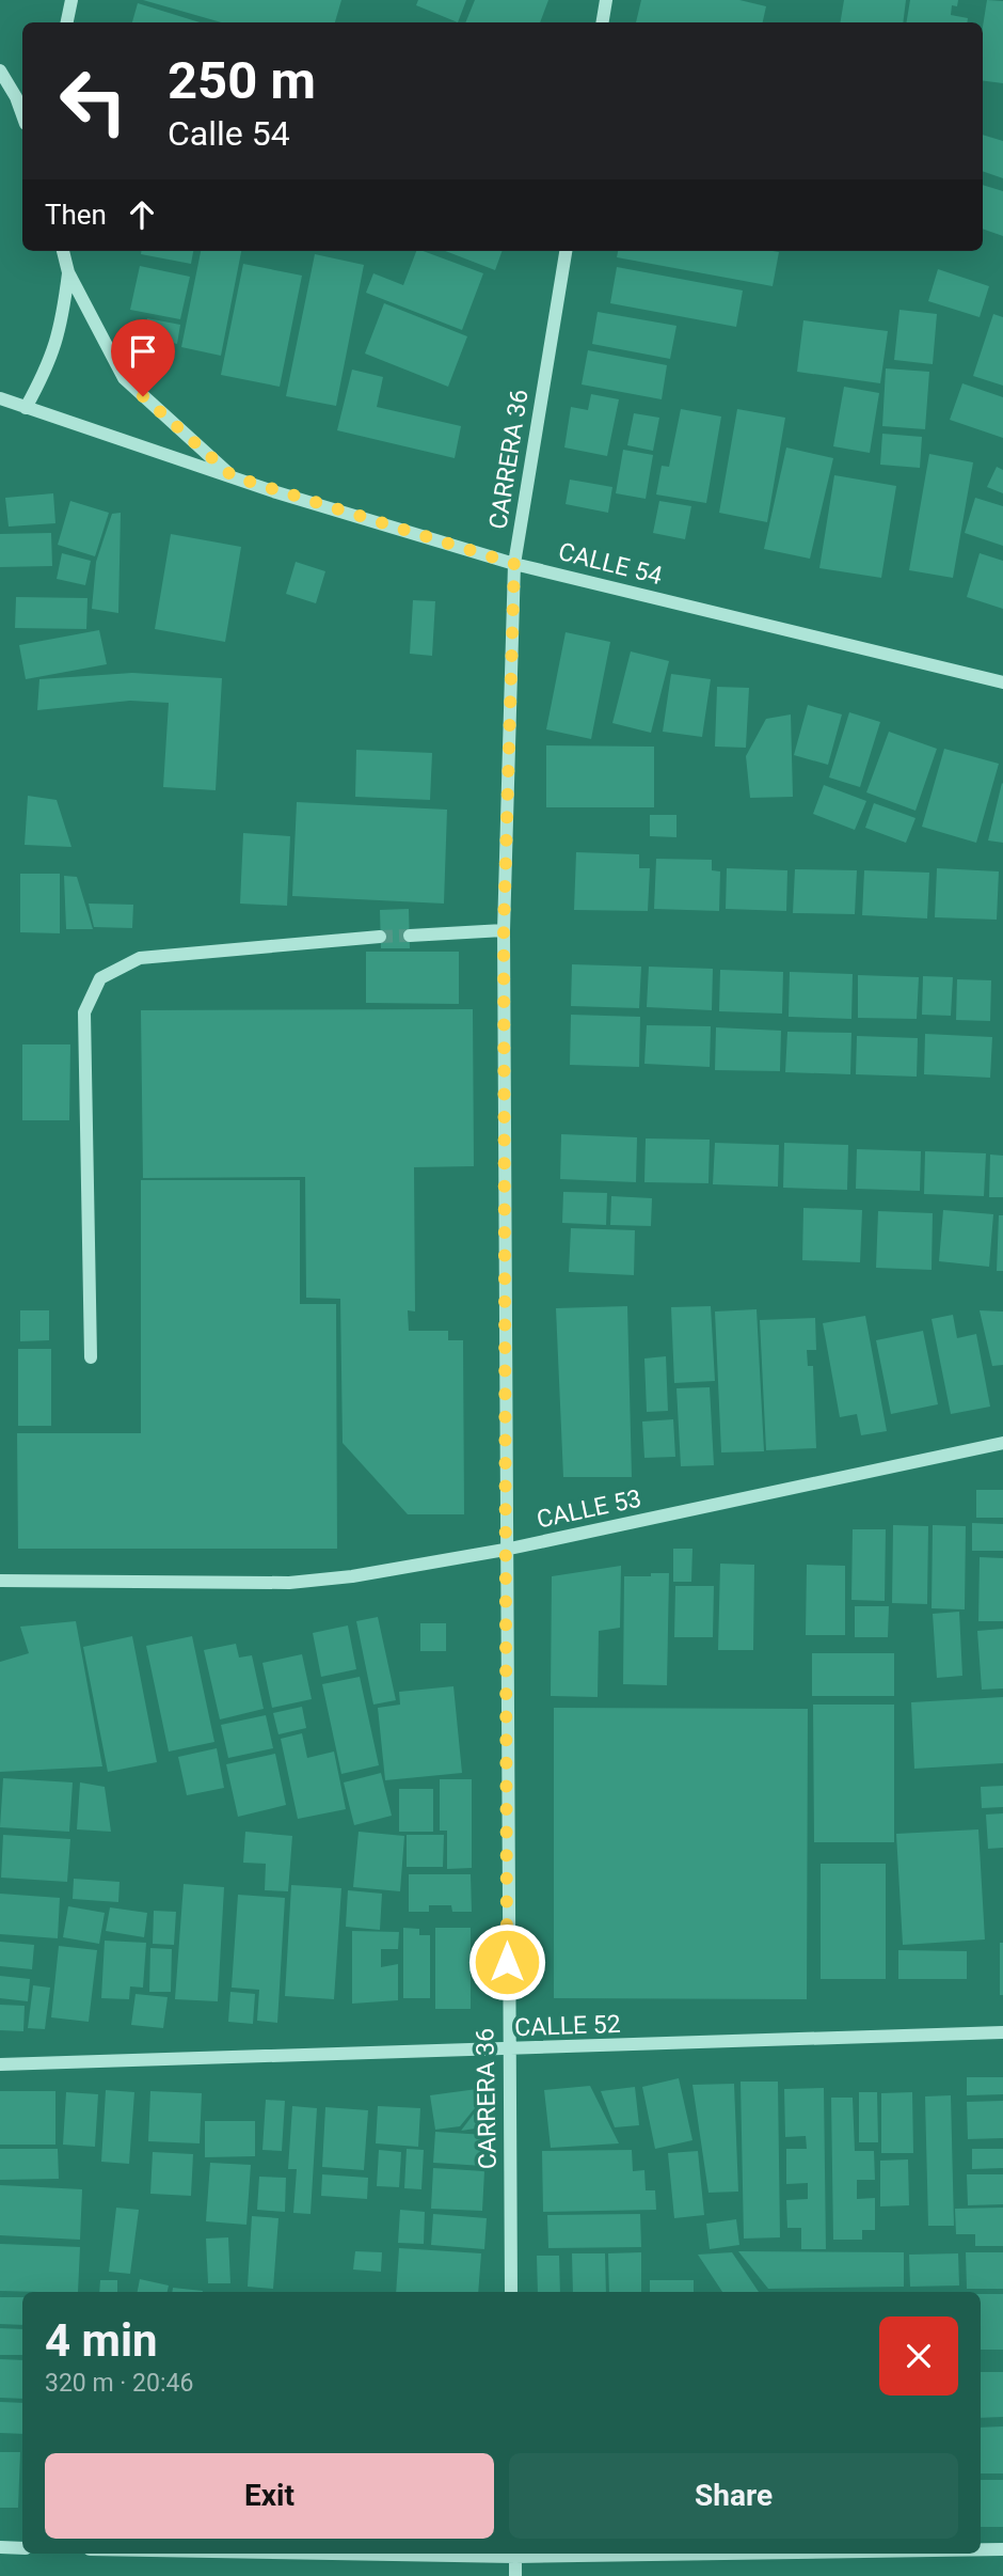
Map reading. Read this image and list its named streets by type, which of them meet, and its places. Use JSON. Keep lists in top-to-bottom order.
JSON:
{
  "streets": {
    "street": [
      "CARRERA 36",
      "CALLE 54",
      "CALLE 53",
      "CALLE 52"
    ]
  },
  "crossings": [
    ["CARRERA 36", "CALLE 54"],
    ["CARRERA 36", "CALLE 53"],
    ["CARRERA 36", "CALLE 52"]
  ],
  "page": {
    "turn": ["250 m", "Calle 54"],
    "then": "Then",
    "heading": ["4 min", "320 m · 20:46"],
    "buttons": ["Exit", "Share"]
  }
}
